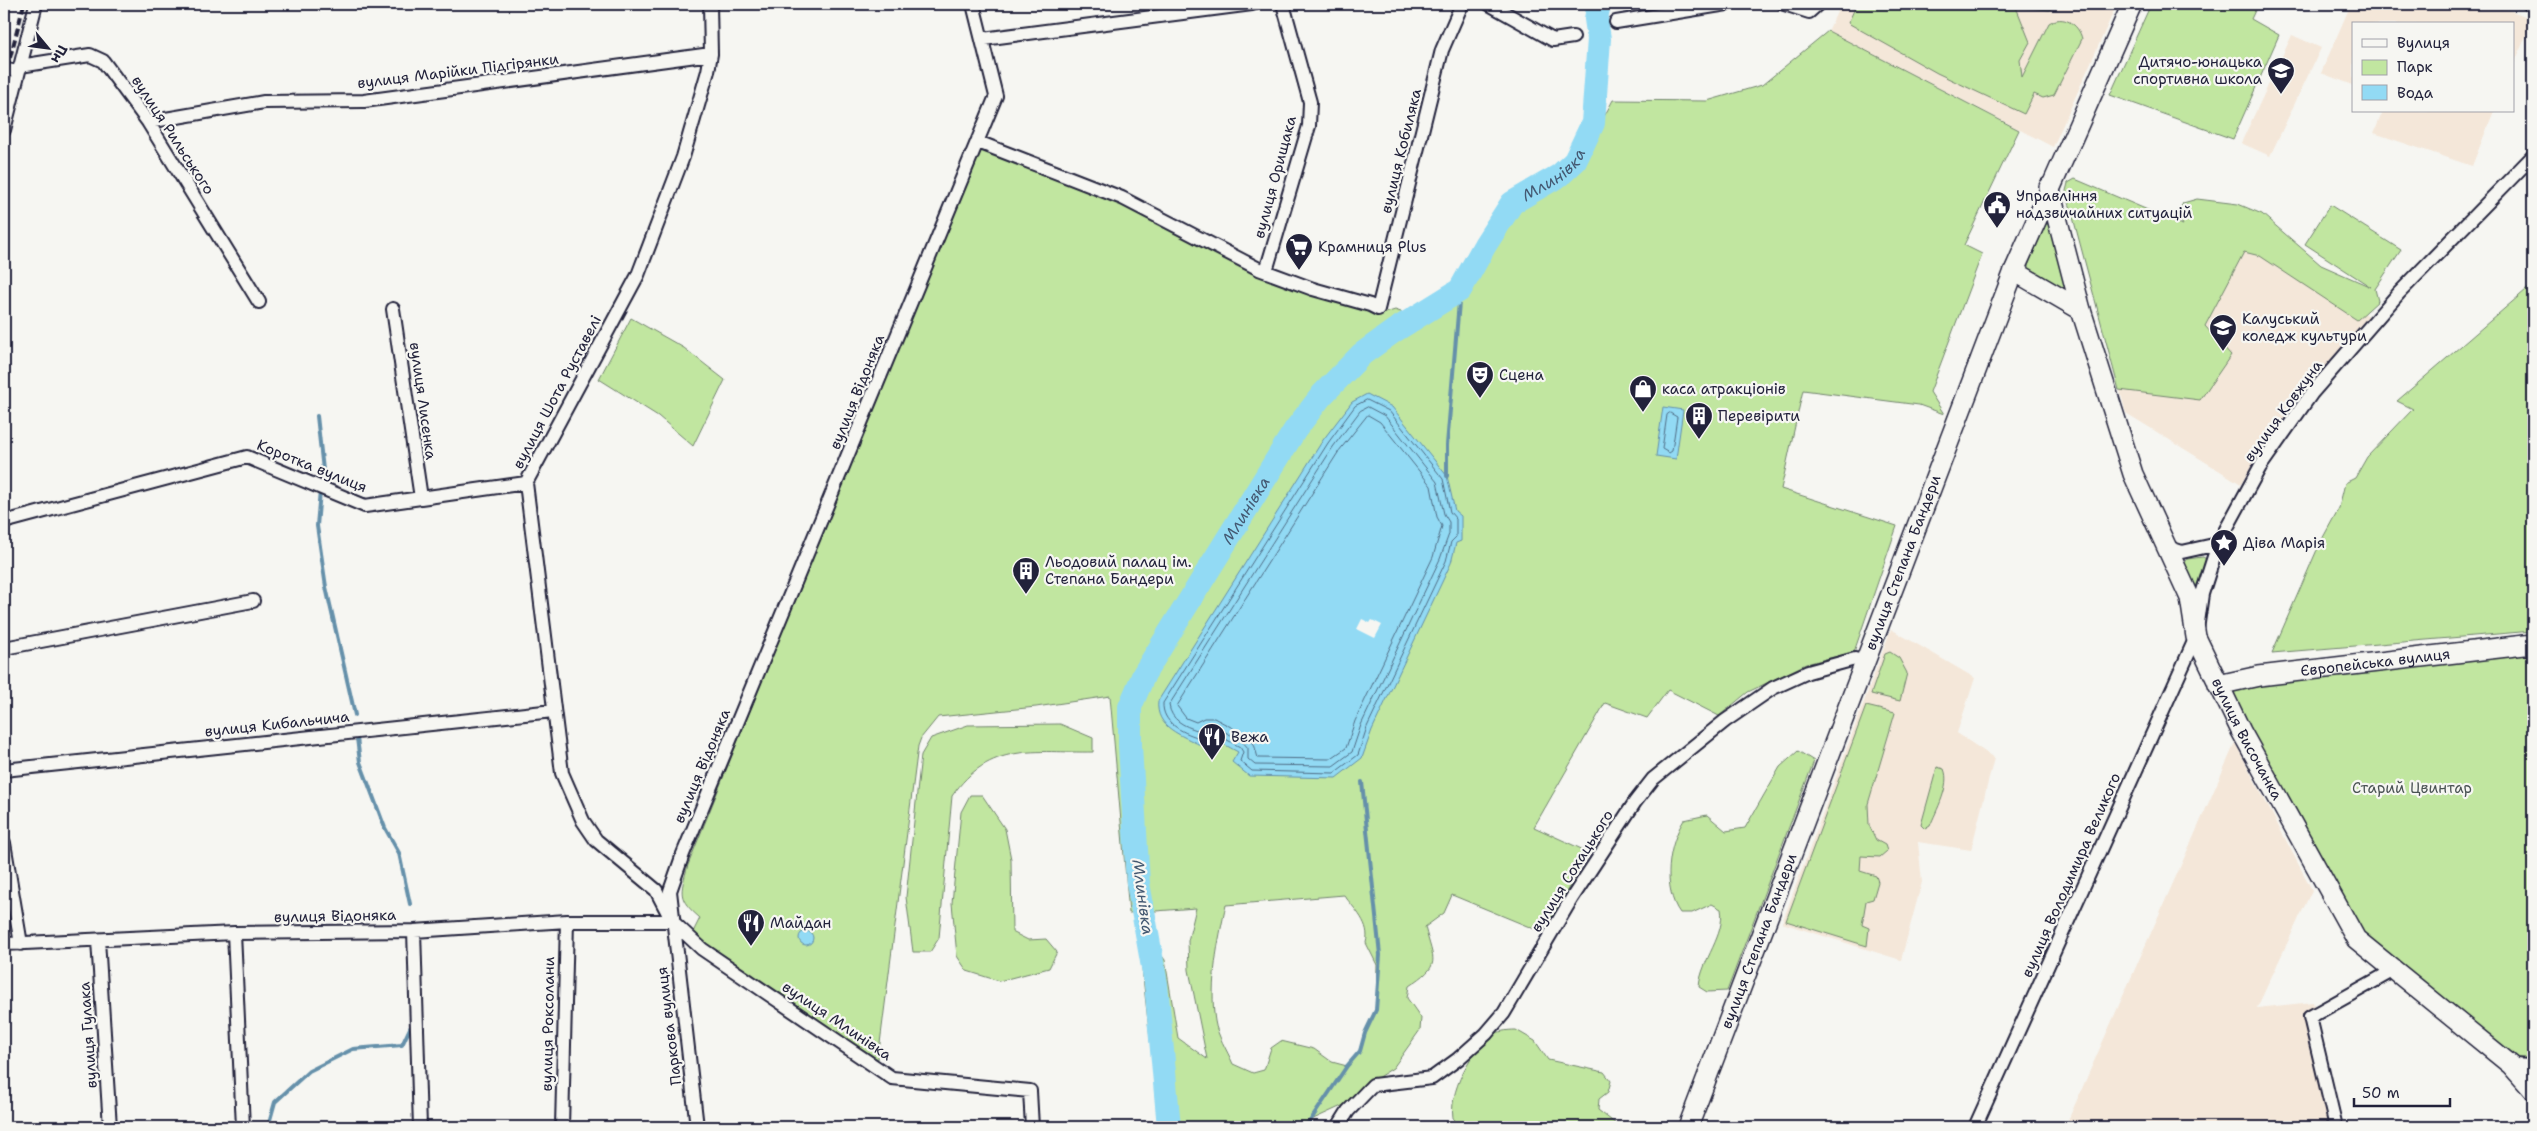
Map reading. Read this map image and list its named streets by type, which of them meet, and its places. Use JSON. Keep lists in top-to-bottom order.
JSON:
{
  "streets": {
    "street": [
      "вулиця Марійки Підгірянки",
      "вулиця Рильського",
      "вулиця Кобиляка",
      "вулиця Орищака",
      "вулиця Шота Руставелі",
      "вулиця Відоняка",
      "вулиця Лисенка",
      "вулиця Ковжуна",
      "Коротка вулиця",
      "вулиця Степана Бандери",
      "Європейська вулиця",
      "вулиця Кибальчича",
      "вулиця Височанка",
      "вулиця Сохацького",
      "вулиця Володимира Великого",
      "вулиця Млинівка",
      "вулиця Роксолани",
      "Паркова вулиця",
      "вулиця Гулака"
    ]
  },
  "crossings": [
    ["вулиця Марійки Підгірянки", "вулиця Рильського"],
    ["вулиця Марійки Підгірянки", "вулиця Шота Руставелі"],
    ["вулиця Кобиляка", "вулиця Орищака"],
    ["вулиця Шота Руставелі", "вулиця Відоняка"],
    ["вулиця Шота Руставелі", "Коротка вулиця"],
    ["вулиця Шота Руставелі", "вулиця Кибальчича"],
    ["вулиця Шота Руставелі", "вулиця Млинівка"],
    ["вулиця Шота Руставелі", "Паркова вулиця"],
    ["вулиця Відоняка", "вулиця Млинівка"],
    ["вулиця Відоняка", "вулиця Роксолани"],
    ["вулиця Відоняка", "Паркова вулиця"],
    ["вулиця Відоняка", "вулиця Гулака"],
    ["вулиця Лисенка", "Коротка вулиця"],
    ["вулиця Ковжуна", "вулиця Височанка"],
    ["вулиця Ковжуна", "вулиця Володимира Великого"],
    ["вулиця Степана Бандери", "вулиця Височанка"],
    ["вулиця Степана Бандери", "вулиця Сохацького"],
    ["Європейська вулиця", "вулиця Височанка"],
    ["вулиця Височанка", "вулиця Володимира Великого"],
    ["вулиця Млинівка", "Паркова вулиця"]
  ],
  "water": ["Млинівка"],
  "parks": ["Старий Цвинтар"],
  "places": {
    "school or university": ["Дитячо-юнацька спортивна школа", "Калуський коледж культури"],
    "public building": ["Управління надзвичайних ситуацій"],
    "supermarket": ["Крамниця Plus"],
    "theatre": ["Сцена"],
    "shop": ["каса атракціонів"],
    "building": ["Перевірити", "Льодовий палац ім. Степана Бандери"],
    "place": ["Діва Марія"],
    "restaurant": ["Вежа", "Майдан"]
  },
  "legend": ["Вулиця", "Парк", "Вода"],
  "scale_bar": "50 m",
  "north": "bottom right"
}
